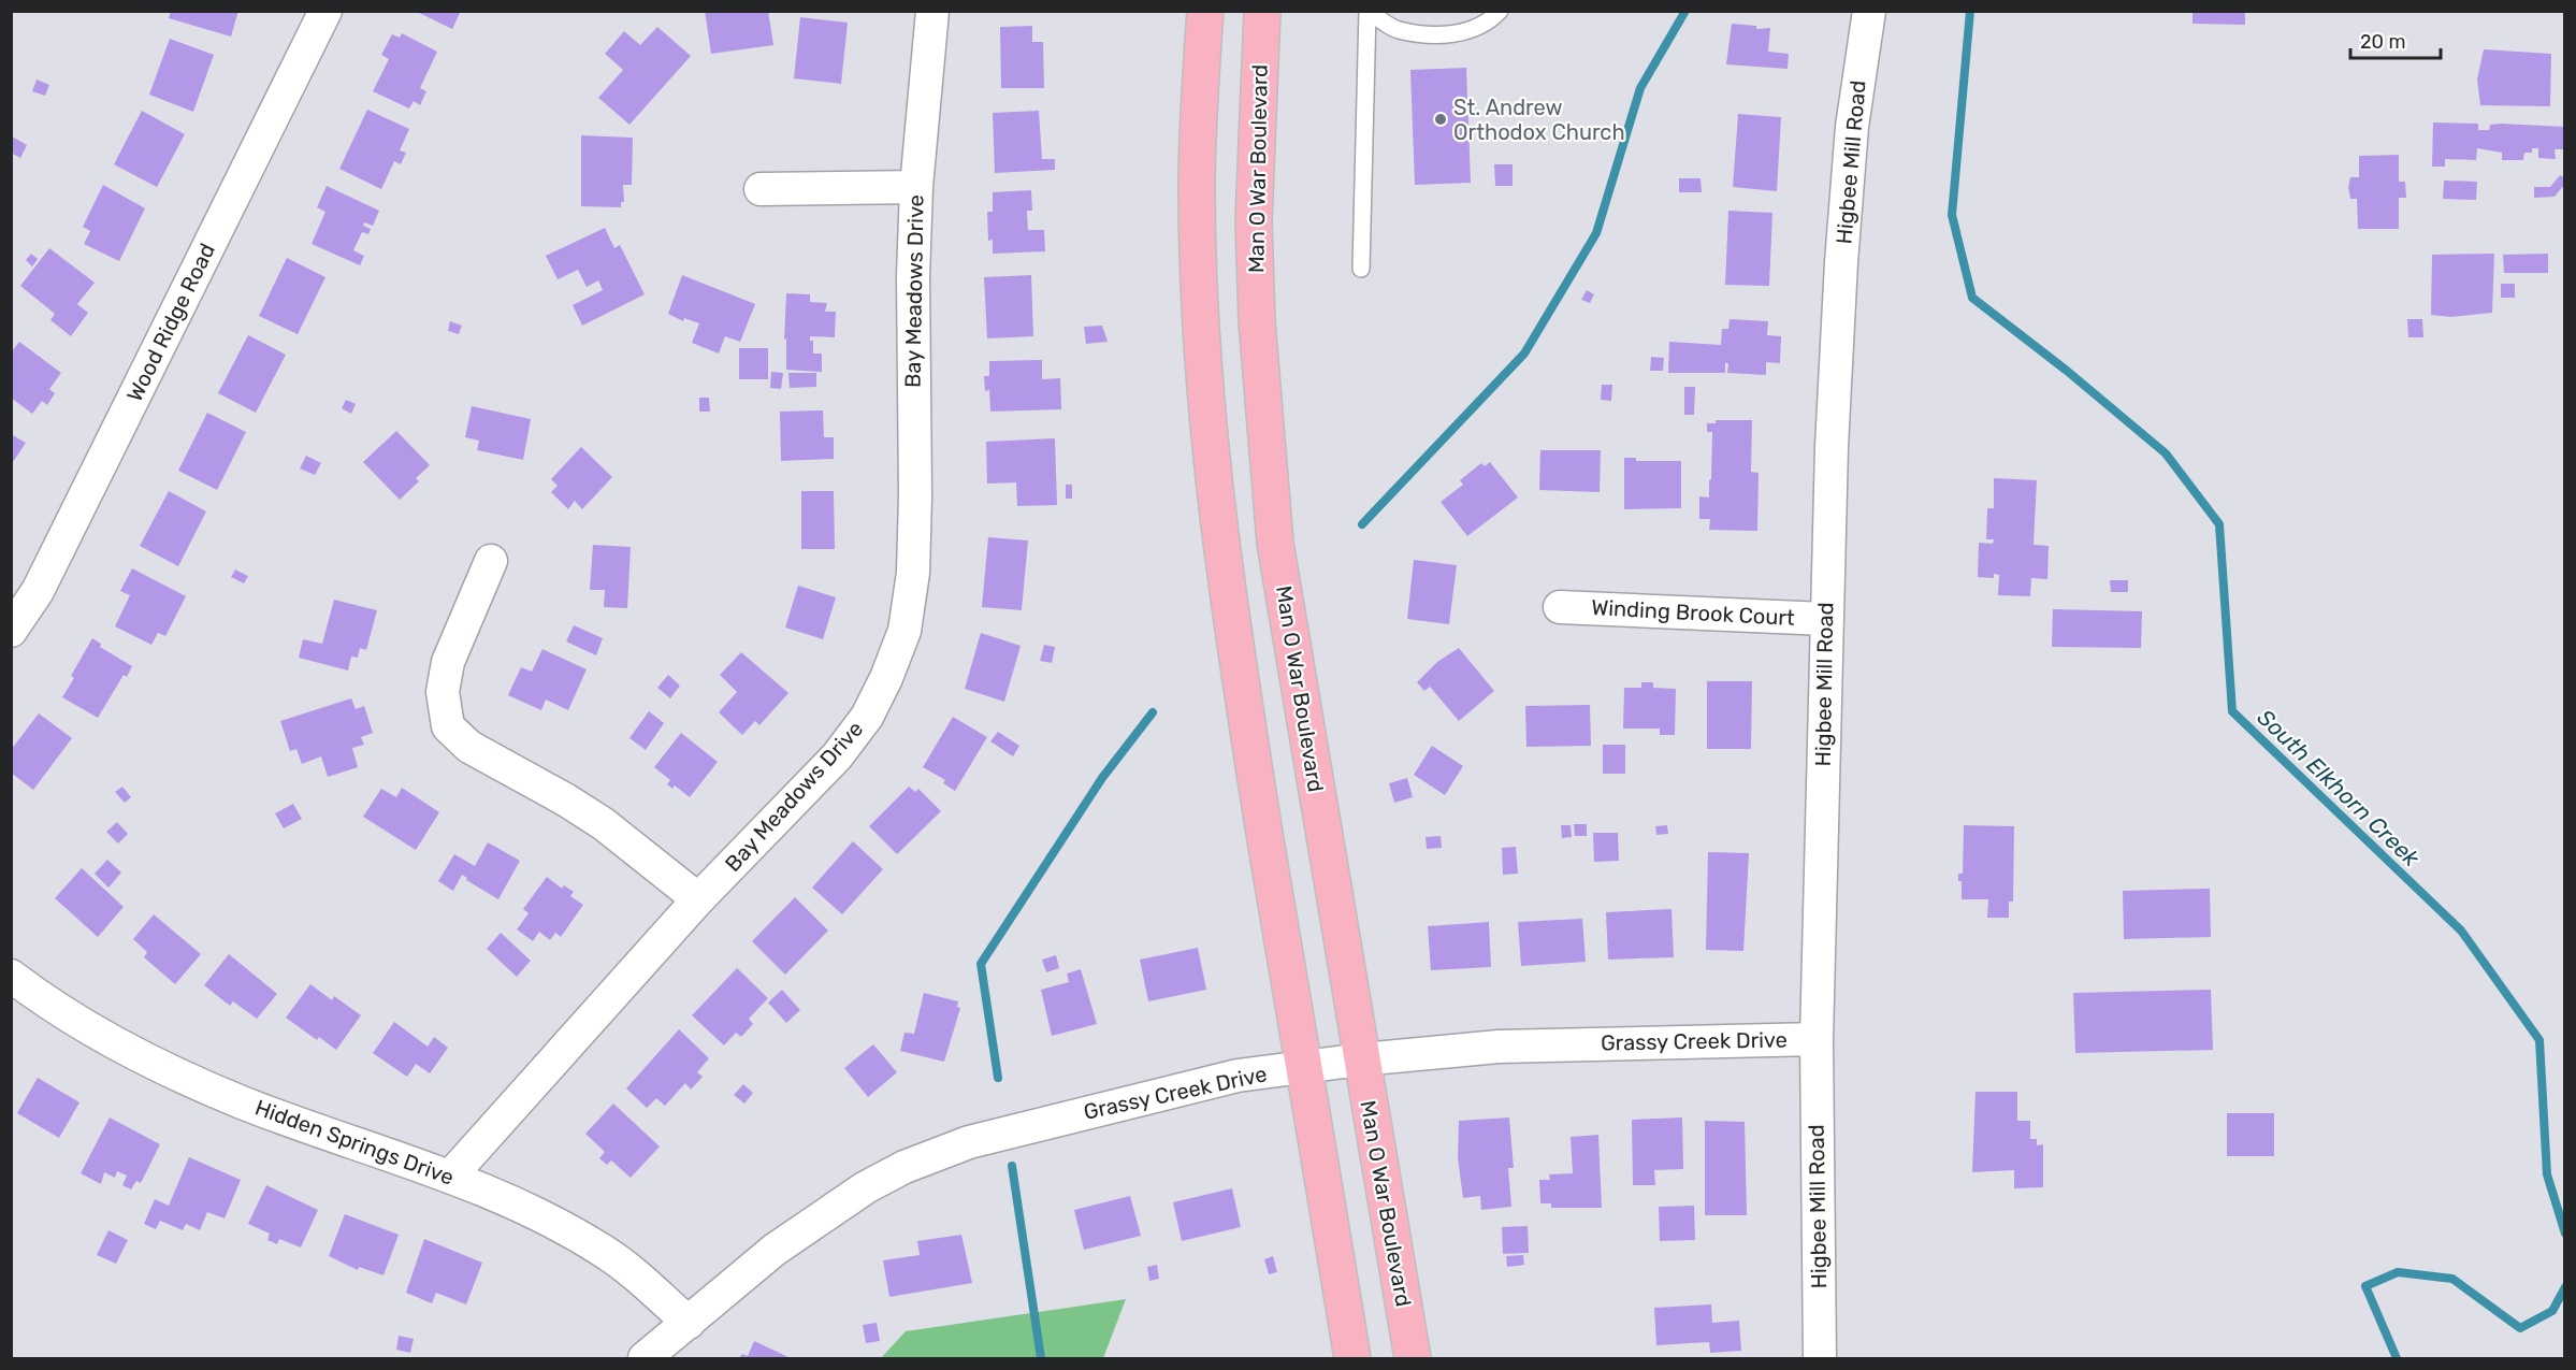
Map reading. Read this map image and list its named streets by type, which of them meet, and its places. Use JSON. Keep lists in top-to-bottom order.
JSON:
{
  "streets": {
    "main road": ["Man O War Boulevard"],
    "street": [
      "Higbee Mill Road",
      "Bay Meadows Drive",
      "Wood Ridge Road",
      "Winding Brook Court",
      "Grassy Creek Drive",
      "Hidden Springs Drive"
    ]
  },
  "crossings": [
    ["Higbee Mill Road", "Winding Brook Court"],
    ["Higbee Mill Road", "Grassy Creek Drive"],
    ["Man O War Boulevard", "Grassy Creek Drive"],
    ["Bay Meadows Drive", "Hidden Springs Drive"],
    ["Grassy Creek Drive", "Hidden Springs Drive"]
  ],
  "water": ["South Elkhorn Creek"],
  "places": ["St. Andrew Orthodox Church"],
  "scale_bar": "20 m"
}
